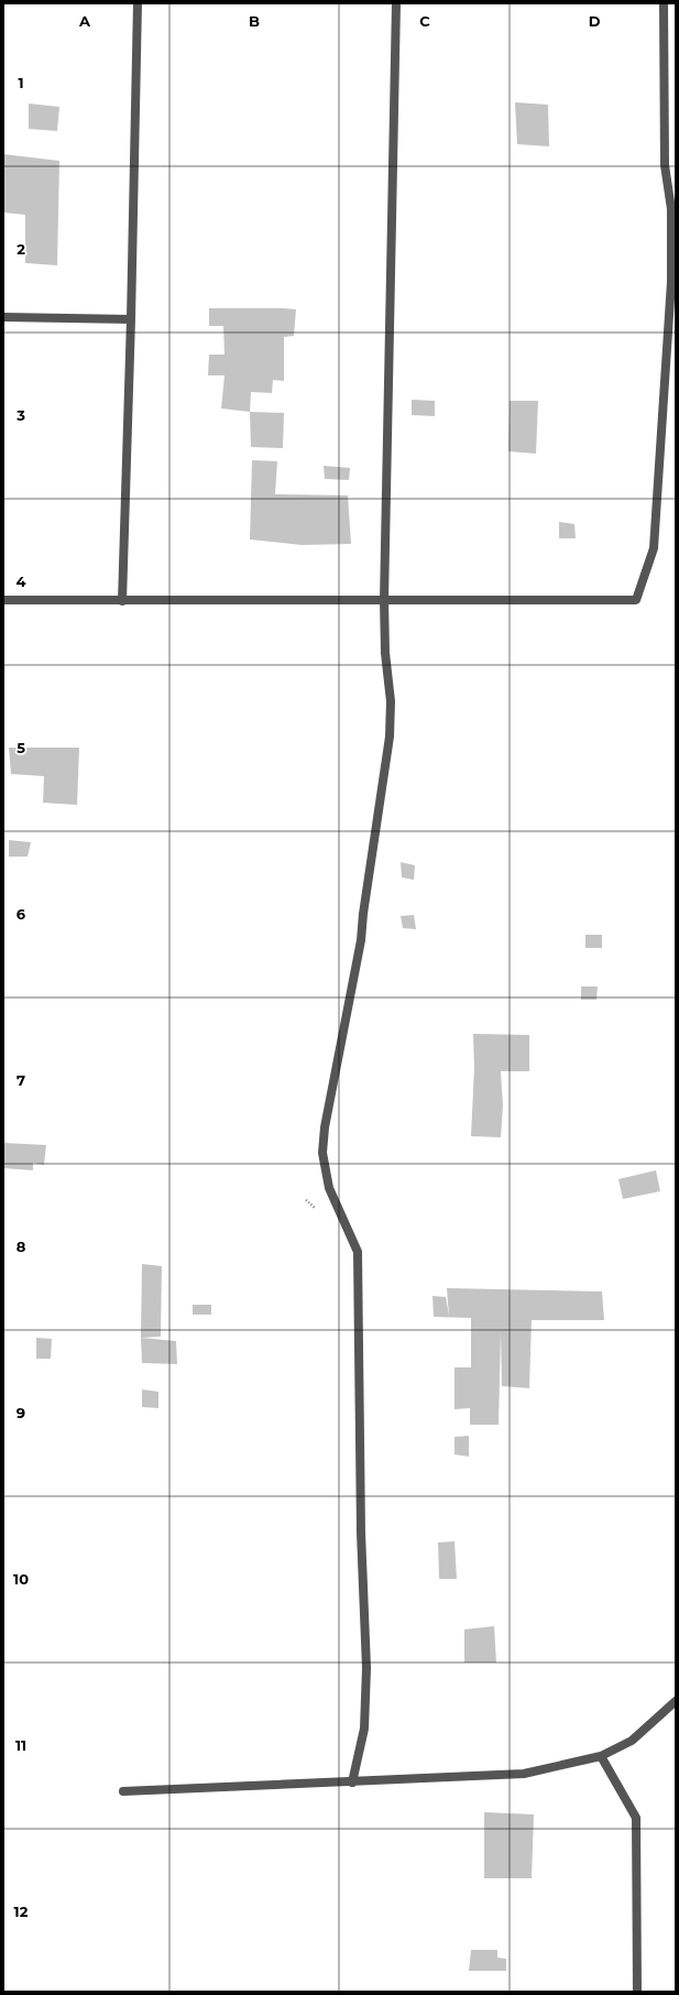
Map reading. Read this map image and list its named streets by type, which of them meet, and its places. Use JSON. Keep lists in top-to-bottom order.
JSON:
{
  "grid": {
    "columns": [
      "A",
      "B",
      "C",
      "D"
    ],
    "rows": [
      "1",
      "2",
      "3",
      "4",
      "5",
      "6",
      "7",
      "8",
      "9",
      "10",
      "11",
      "12"
    ]
  }
}
